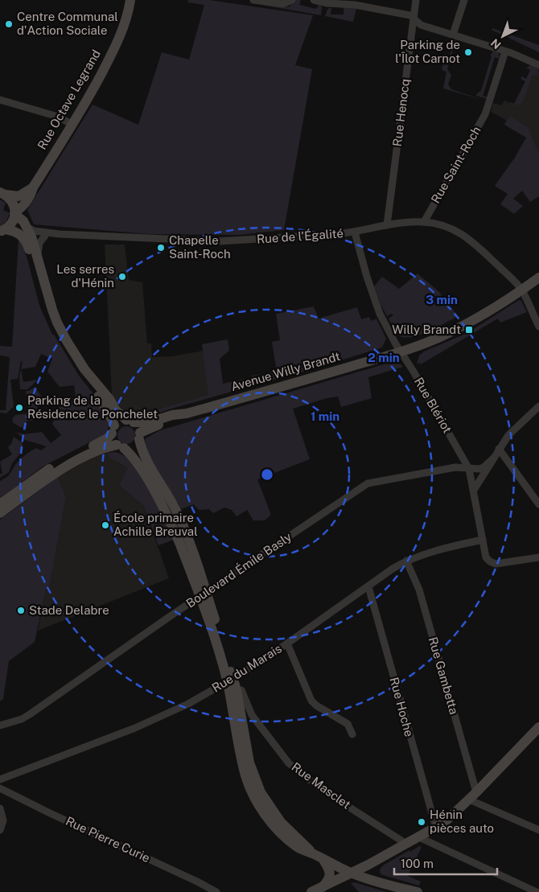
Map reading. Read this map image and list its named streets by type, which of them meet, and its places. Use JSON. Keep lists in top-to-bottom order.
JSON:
{
  "streets": {
    "main road": ["Rue Octave Legrand", "Avenue Willy Brandt"],
    "street": [
      "Rue Henocq",
      "Rue Saint-Roch",
      "Rue de l'Égalité",
      "Rue Blériot",
      "Boulevard Émile Basly",
      "Rue du Marais",
      "Rue Gambetta",
      "Rue Hoche",
      "Rue Masclet",
      "Rue Pierre Curie"
    ]
  },
  "crossings": [
    ["Rue Henocq", "Rue de l'Égalité"],
    ["Rue Saint-Roch", "Rue de l'Égalité"],
    ["Rue de l'Égalité", "Avenue Willy Brandt"],
    ["Rue de l'Égalité", "Rue Blériot"],
    ["Avenue Willy Brandt", "Rue Blériot"],
    ["Rue Blériot", "Boulevard Émile Basly"],
    ["Rue Blériot", "Rue du Marais"],
    ["Rue du Marais", "Rue Gambetta"],
    ["Rue du Marais", "Rue Hoche"]
  ],
  "places": {
    "other": [
      "Centre Communal d'Action Sociale",
      "Parking de l'Îlot Carnot",
      "Chapelle Saint-Roch",
      "Les serres d'Hénin",
      "Parking de la Résidence le Ponchelet",
      "École primaire Achille Breuval",
      "Stade Delabre",
      "Hénin pièces auto"
    ],
    "transit": ["Willy Brandt"]
  },
  "scale_bar": "100 m",
  "north": "bottom left",
  "rings": ["3 min", "2 min", "1 min"]
}
